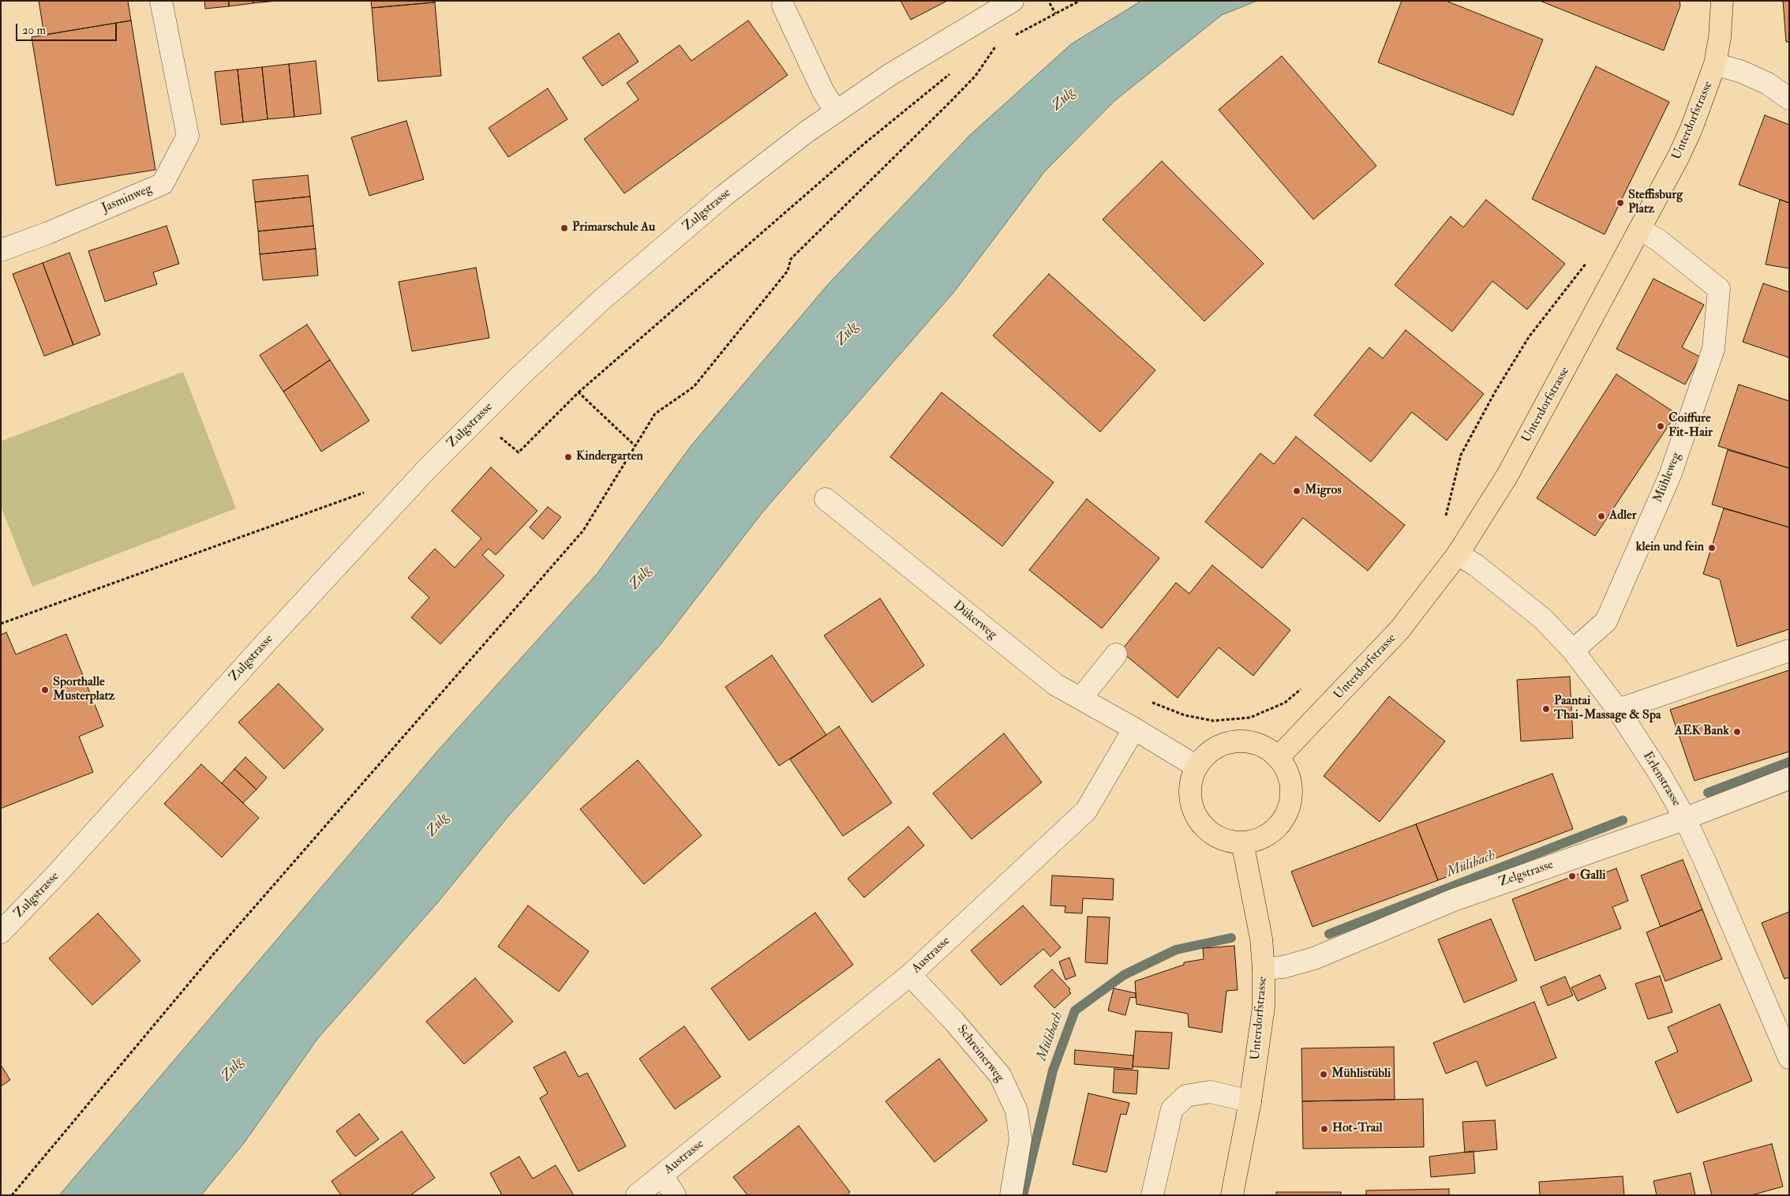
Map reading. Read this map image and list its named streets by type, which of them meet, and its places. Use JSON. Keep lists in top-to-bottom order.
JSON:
{
  "streets": {
    "main road": ["Unterdorfstrasse"],
    "street": [
      "Jasminweg",
      "Zulgstrasse",
      "Mühleweg",
      "Dükerweg",
      "Erlenstrasse",
      "Zelgstrasse",
      "Austrasse",
      "Schreinerweg"
    ]
  },
  "crossings": [
    ["Unterdorfstrasse", "Mühleweg"],
    ["Unterdorfstrasse", "Erlenstrasse"],
    ["Unterdorfstrasse", "Zelgstrasse"],
    ["Mühleweg", "Erlenstrasse"],
    ["Dükerweg", "Austrasse"],
    ["Erlenstrasse", "Zelgstrasse"],
    ["Austrasse", "Schreinerweg"]
  ],
  "water": ["Zulg", "Mülibach"],
  "places": [
    "Steffisburg Platz",
    "Primarschule Au",
    "Coiffure Fit-Hair",
    "Kindergarten",
    "Migros",
    "Adler",
    "klein und fein",
    "Sporthalle Musterplatz",
    "Paantai Thai-Massage & Spa",
    "AEK Bank",
    "Galli",
    "Mühlistübli",
    "Hot-Trail"
  ],
  "scale_bar": "20 m"
}
